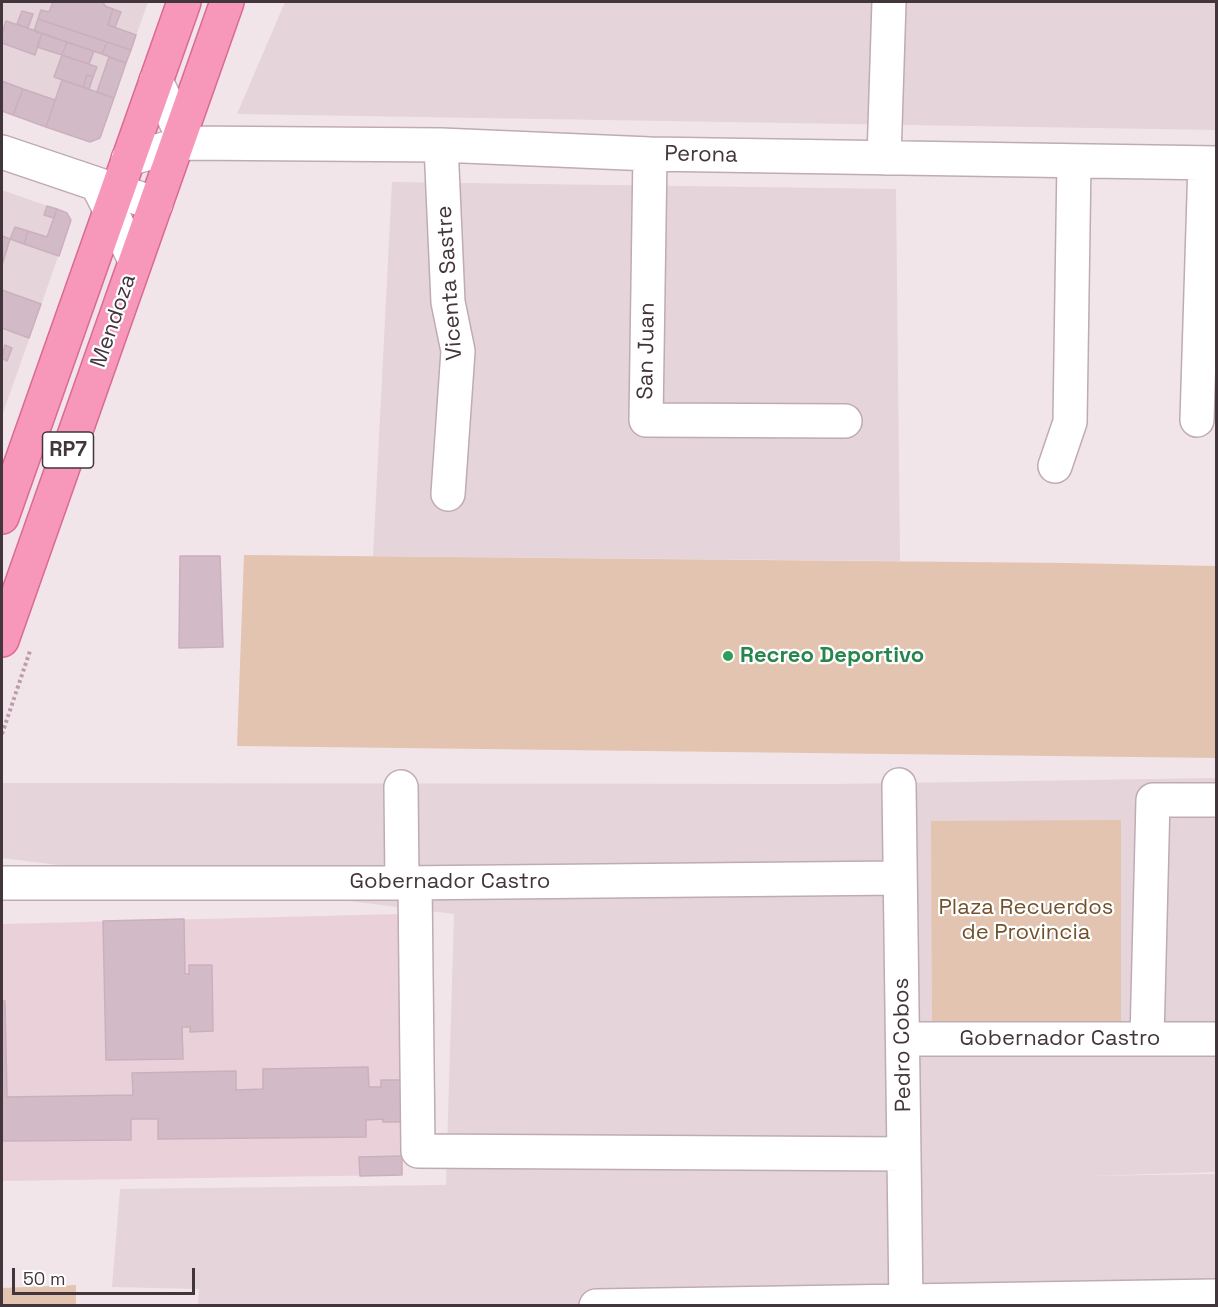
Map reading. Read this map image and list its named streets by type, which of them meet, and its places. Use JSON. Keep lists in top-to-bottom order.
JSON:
{
  "streets": {
    "main road": ["Mendoza", "RP7"],
    "street": [
      "Perona",
      "Vicenta Sastre",
      "San Juan",
      "Gobernador Castro",
      "Pedro Cobos"
    ]
  },
  "crossings": [
    ["Perona", "Vicenta Sastre"],
    ["Perona", "Mendoza"],
    ["Perona", "San Juan"],
    ["Gobernador Castro", "Pedro Cobos"]
  ],
  "parks": ["Plaza Recuerdos de Provincia"],
  "places": ["Recreo Deportivo"],
  "scale_bar": "50 m"
}
